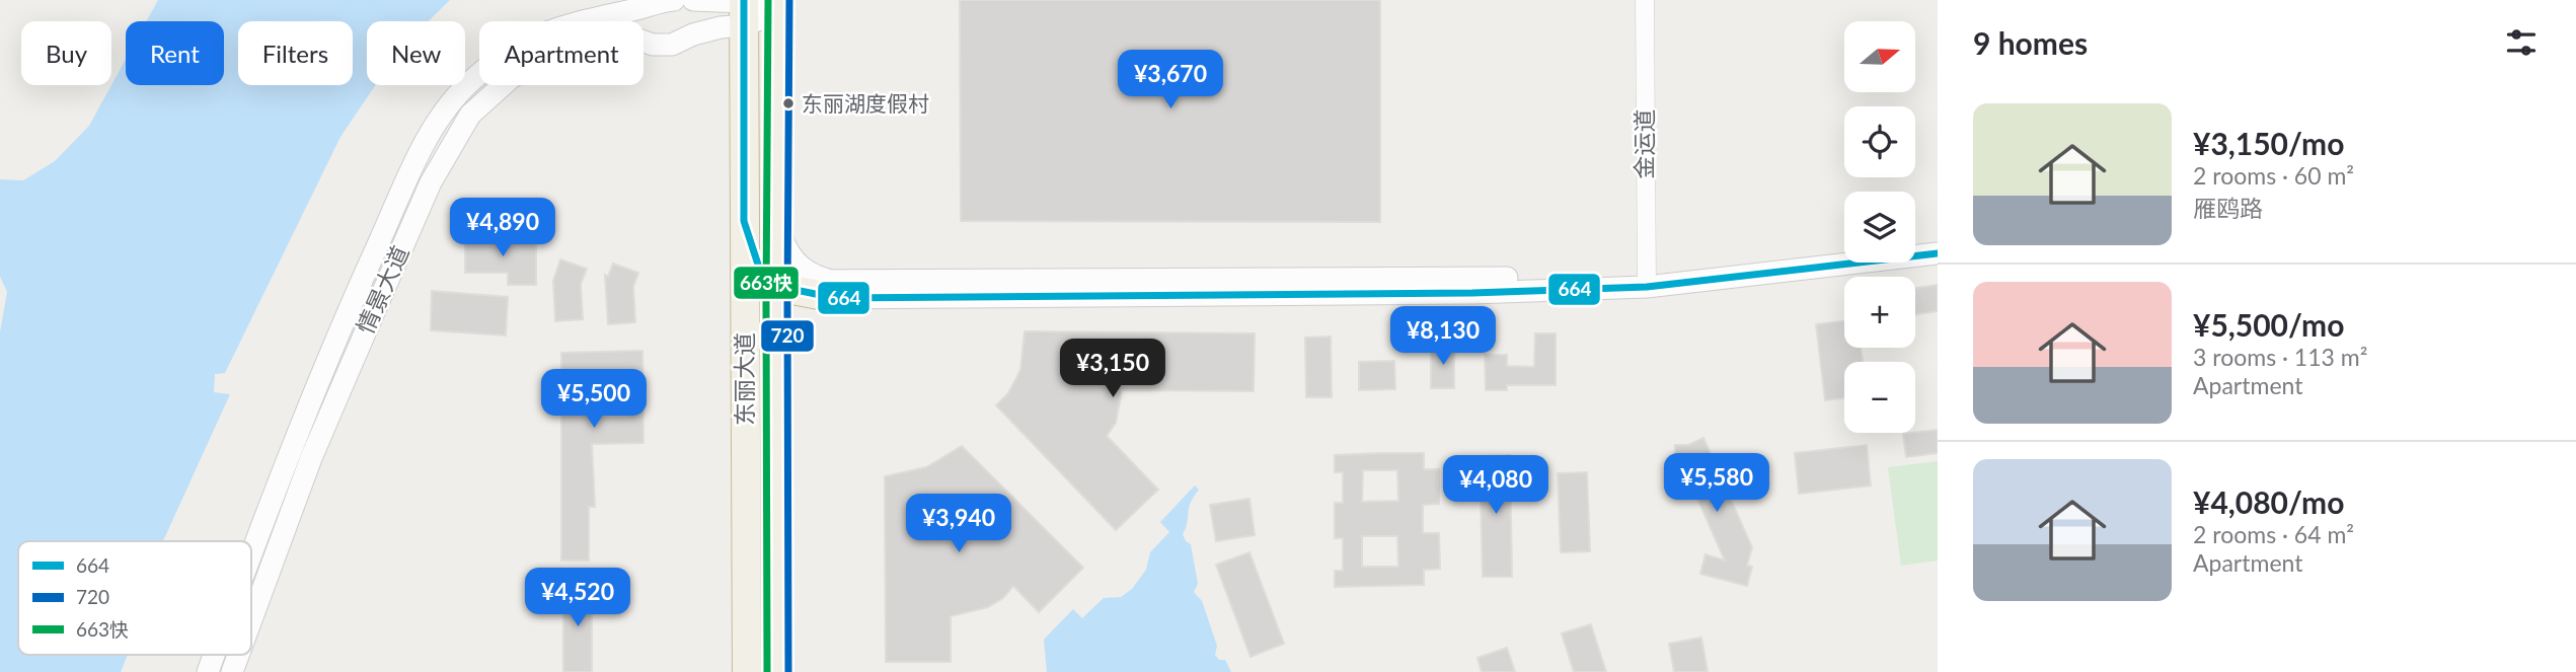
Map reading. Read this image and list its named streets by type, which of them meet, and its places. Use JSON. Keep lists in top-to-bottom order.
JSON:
{
  "streets": {
    "highway": ["东丽大道"],
    "street": ["金运道", "情景大道"]
  },
  "crossings": [
    ["情景大道", "东丽大道"]
  ],
  "places": ["东丽湖度假村"],
  "lines": ["transit line 664", "transit line 720", "transit line 663快"],
  "legend": ["664", "720", "663快"],
  "north": "right",
  "page": {
    "heading": "9 homes",
    "map_buttons": ["+", "−"],
    "chip": [
      "Buy",
      "Rent",
      "Filters",
      "New",
      "Apartment"
    ],
    "price": [
      "¥3,670",
      "¥4,890",
      "¥8,130",
      "¥3,150",
      "¥5,500",
      "¥5,580",
      "¥4,080",
      "¥3,940",
      "¥4,520"
    ],
    "list": [
      {
        "name": "¥3,150/mo",
        "note": "2 rooms · 60 m² · 雁鸥路"
      },
      {
        "name": "¥5,500/mo",
        "note": "3 rooms · 113 m² · Apartment"
      },
      {
        "name": "¥4,080/mo",
        "note": "2 rooms · 64 m² · Apartment"
      }
    ]
  }
}
